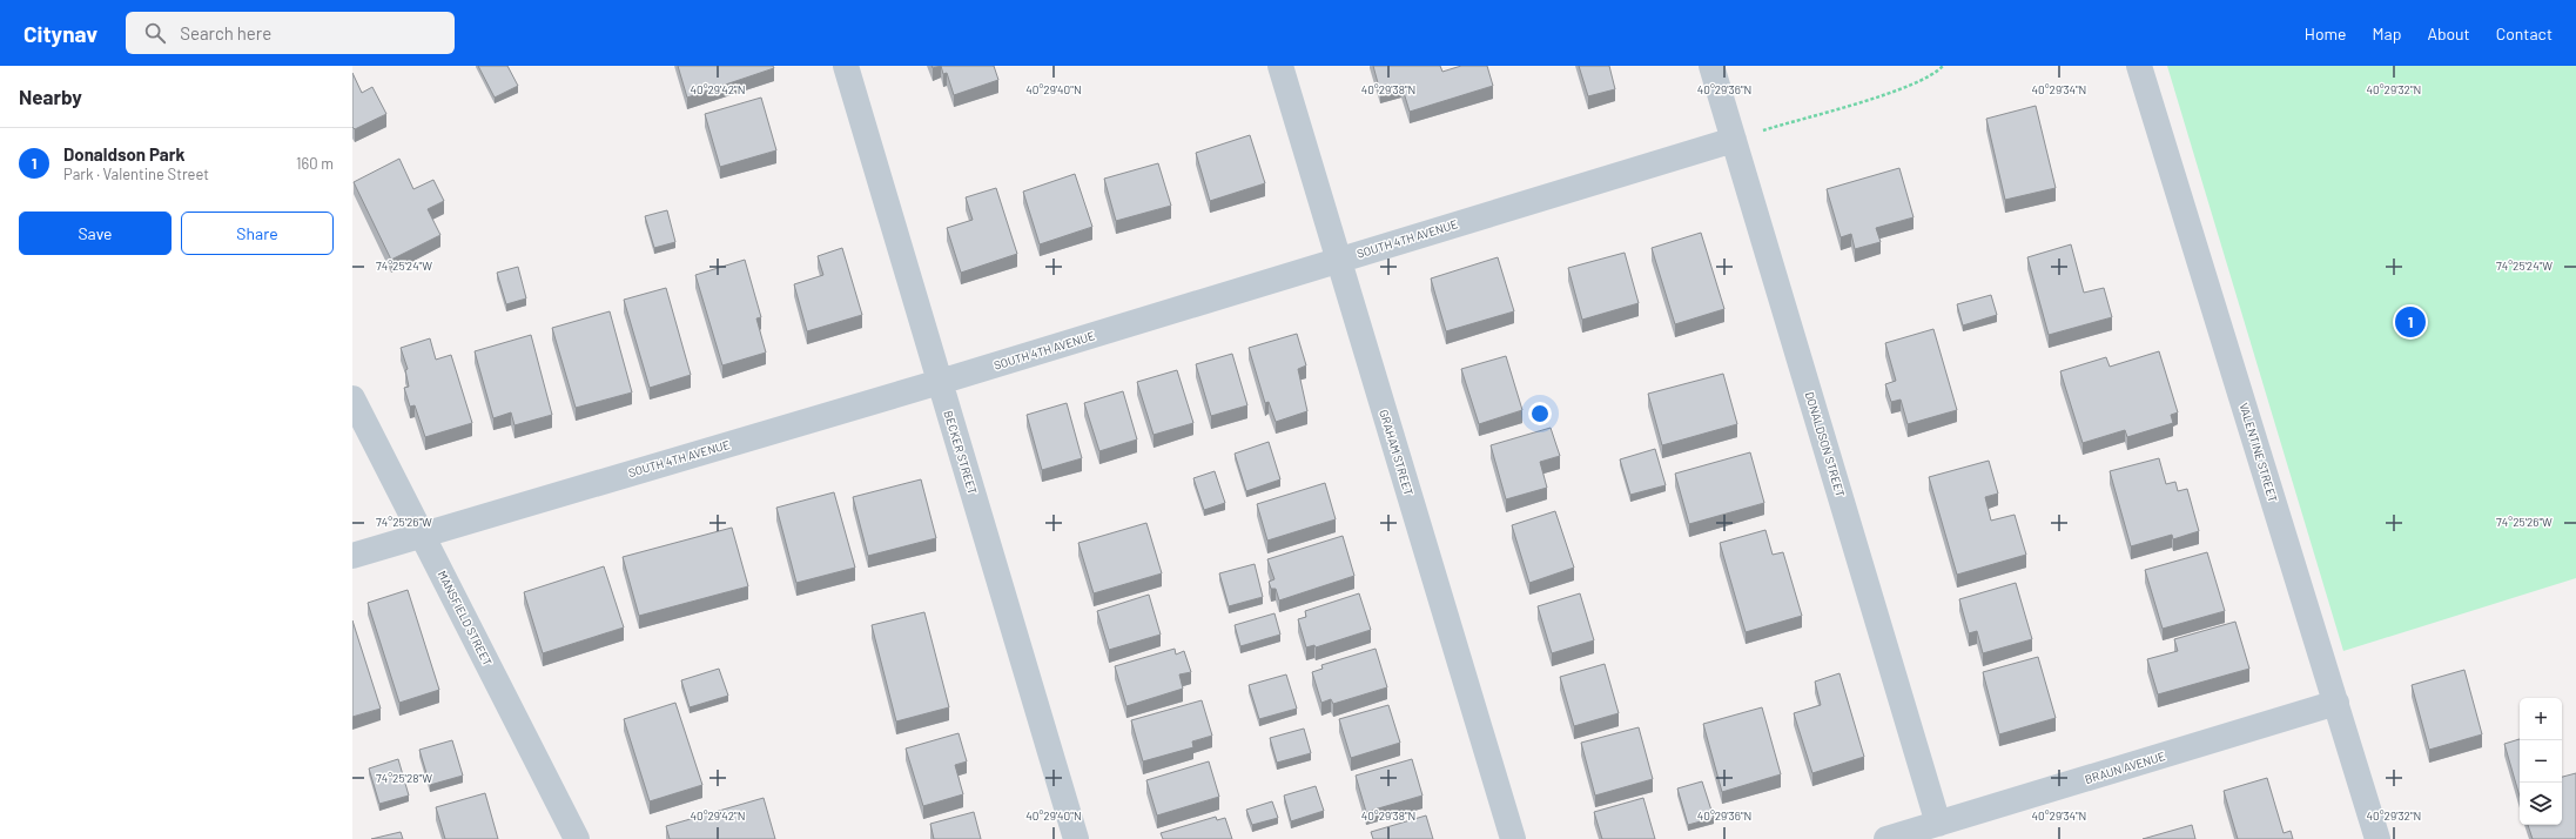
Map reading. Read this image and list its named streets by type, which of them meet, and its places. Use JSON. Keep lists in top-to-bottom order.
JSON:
{
  "streets": {
    "street": [
      "SOUTH 4TH AVENUE",
      "DONALDSON STREET",
      "BECKER STREET",
      "GRAHAM STREET",
      "VALENTINE STREET",
      "MANSFIELD STREET",
      "BRAUN AVENUE"
    ]
  },
  "crossings": [
    ["SOUTH 4TH AVENUE", "DONALDSON STREET"],
    ["SOUTH 4TH AVENUE", "BECKER STREET"],
    ["SOUTH 4TH AVENUE", "GRAHAM STREET"],
    ["SOUTH 4TH AVENUE", "MANSFIELD STREET"],
    ["DONALDSON STREET", "BRAUN AVENUE"],
    ["VALENTINE STREET", "BRAUN AVENUE"]
  ],
  "page": {
    "header": "Citynav",
    "search": "Search here",
    "nav": [
      "Home",
      "Map",
      "About",
      "Contact"
    ],
    "heading": "Nearby",
    "list": [
      {
        "mark": "1",
        "name": "Donaldson Park",
        "note": "Park · Valentine Street",
        "value": "160 m"
      }
    ],
    "buttons": ["Save", "Share"],
    "pins": "1",
    "map_buttons": ["+", "−"]
  },
  "coordinates": [
    "40°29'42\"N",
    "40°29'40\"N",
    "40°29'38\"N",
    "40°29'36\"N",
    "40°29'34\"N",
    "40°29'32\"N",
    "74°25'24\"W",
    "74°25'26\"W",
    "74°25'28\"W"
  ]
}
